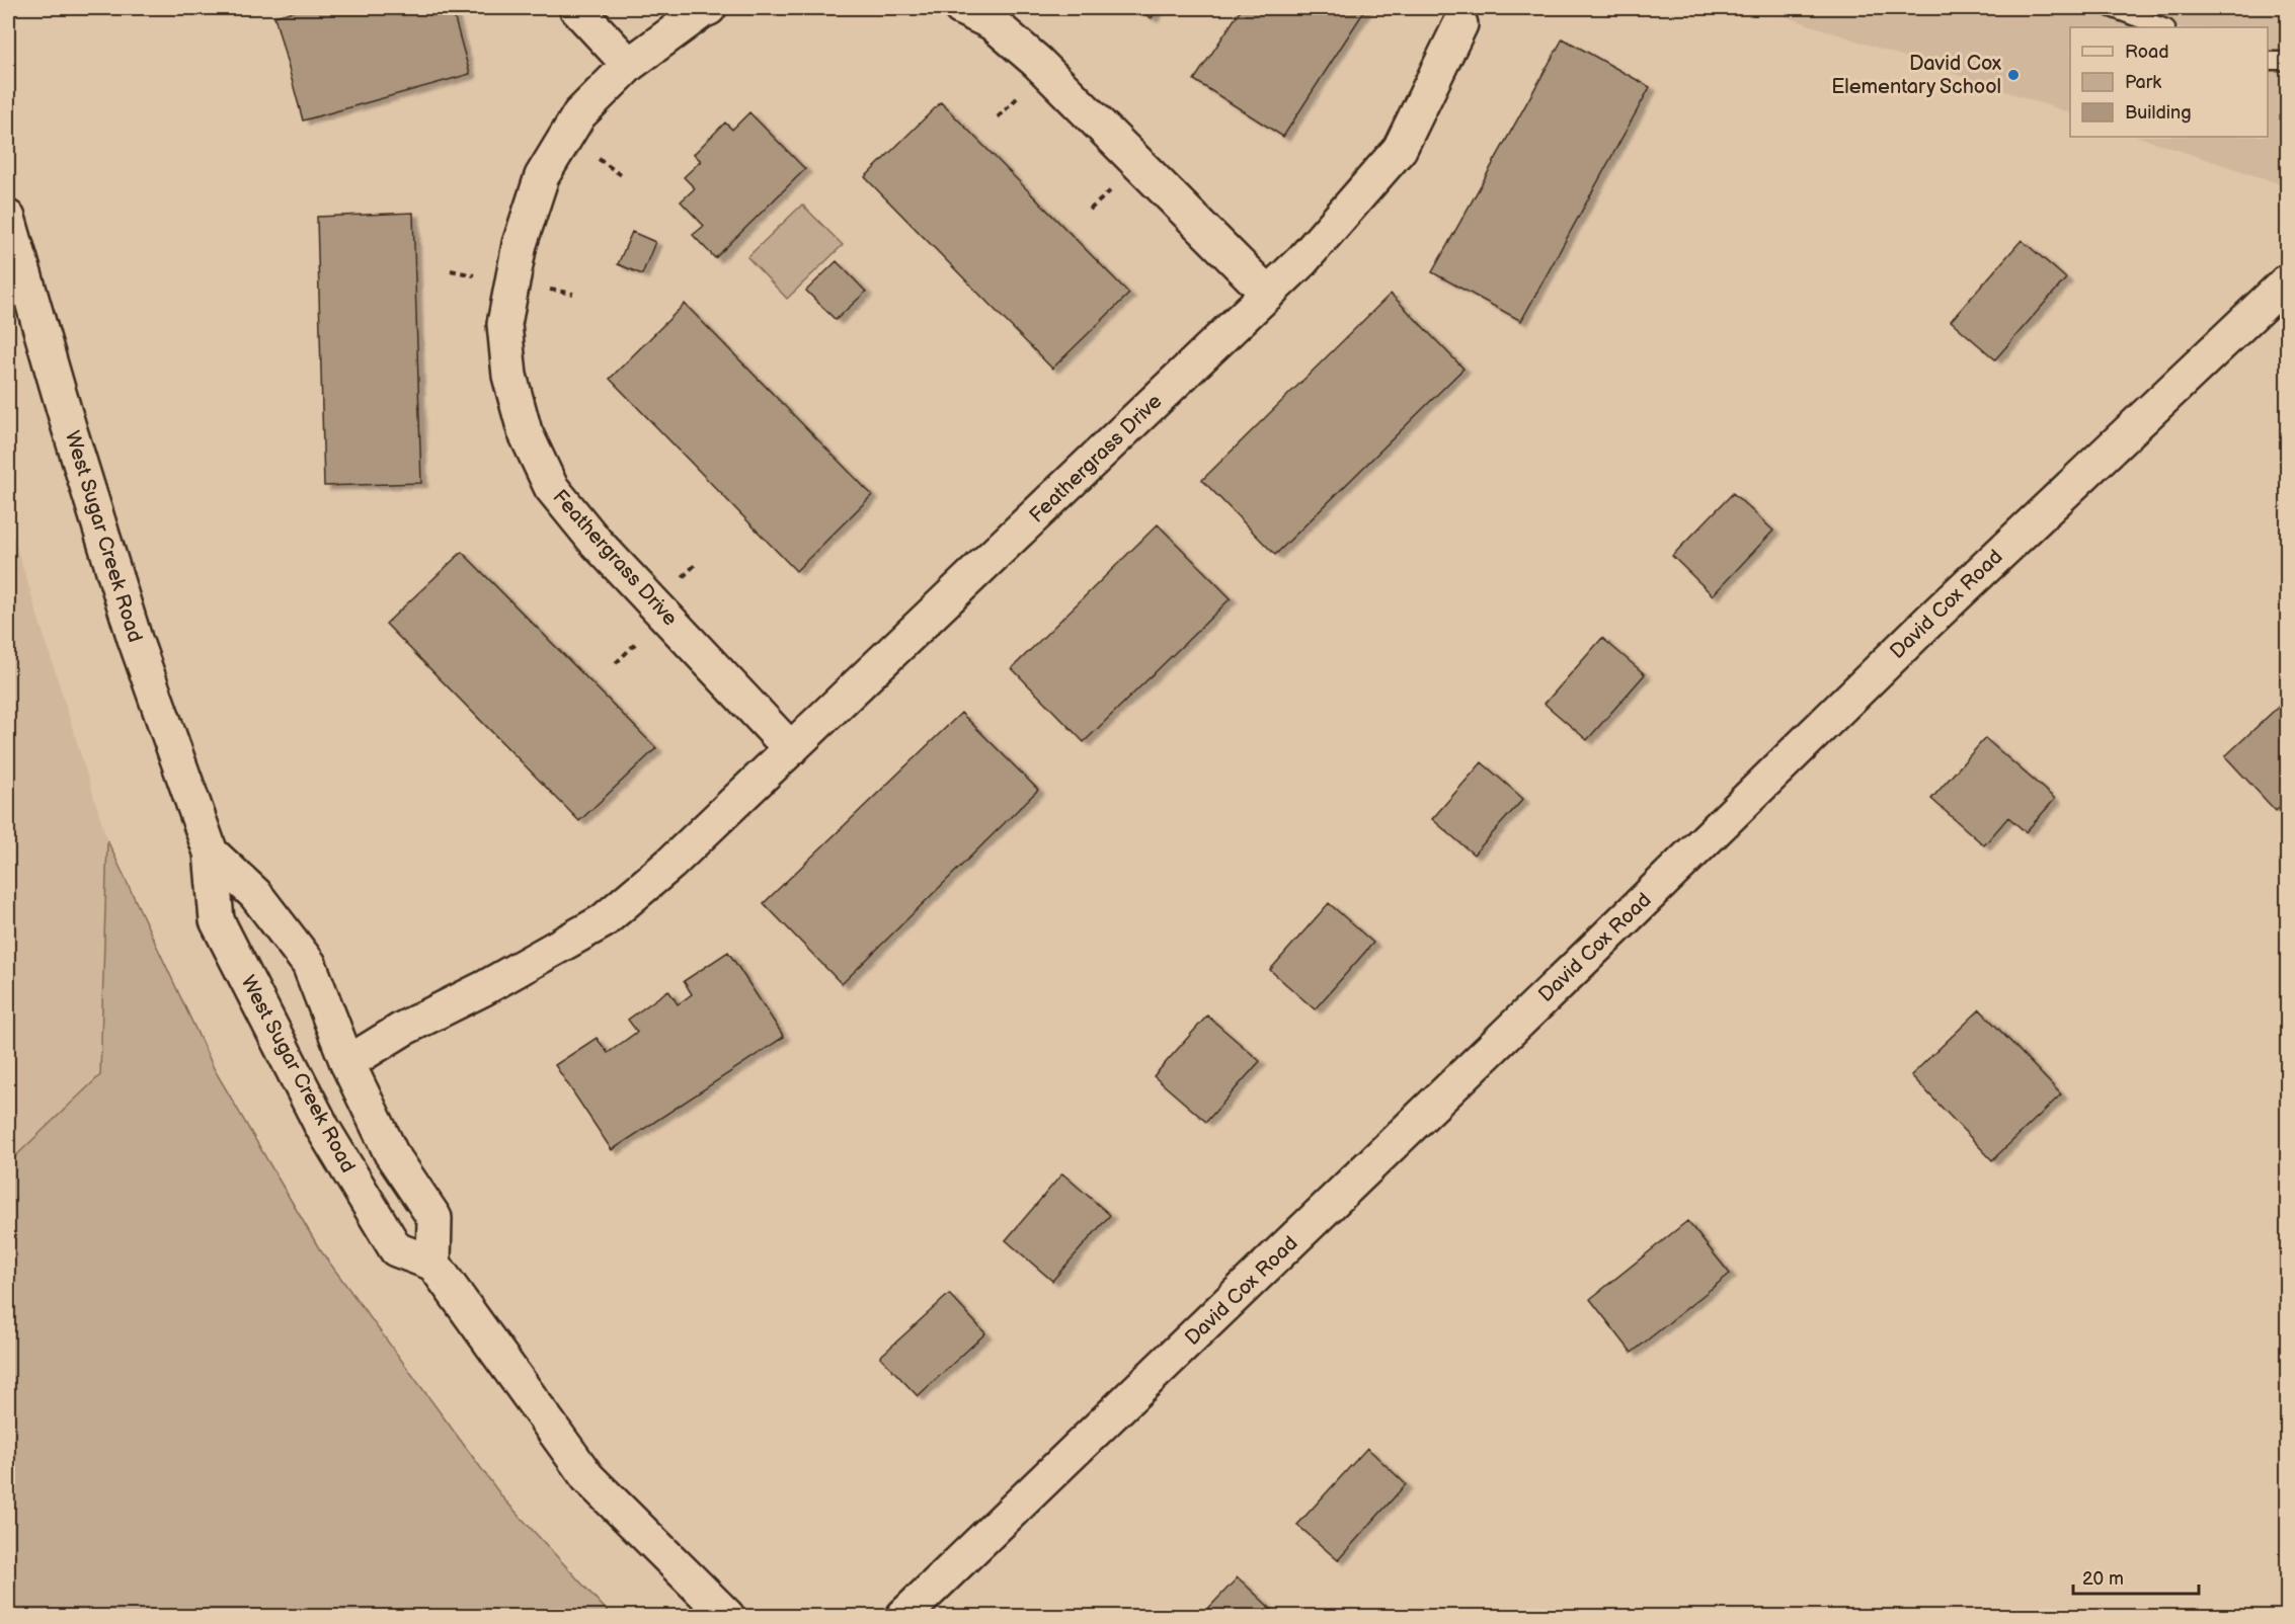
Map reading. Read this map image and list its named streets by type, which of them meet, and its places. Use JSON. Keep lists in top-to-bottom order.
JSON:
{
  "streets": {
    "main road": ["Feathergrass Drive", "West Sugar Creek Road", "David Cox Road"]
  },
  "crossings": [
    ["Feathergrass Drive", "West Sugar Creek Road"]
  ],
  "places": ["David Cox Elementary School"],
  "legend": ["Road", "Park", "Building"],
  "scale_bar": "20 m"
}
